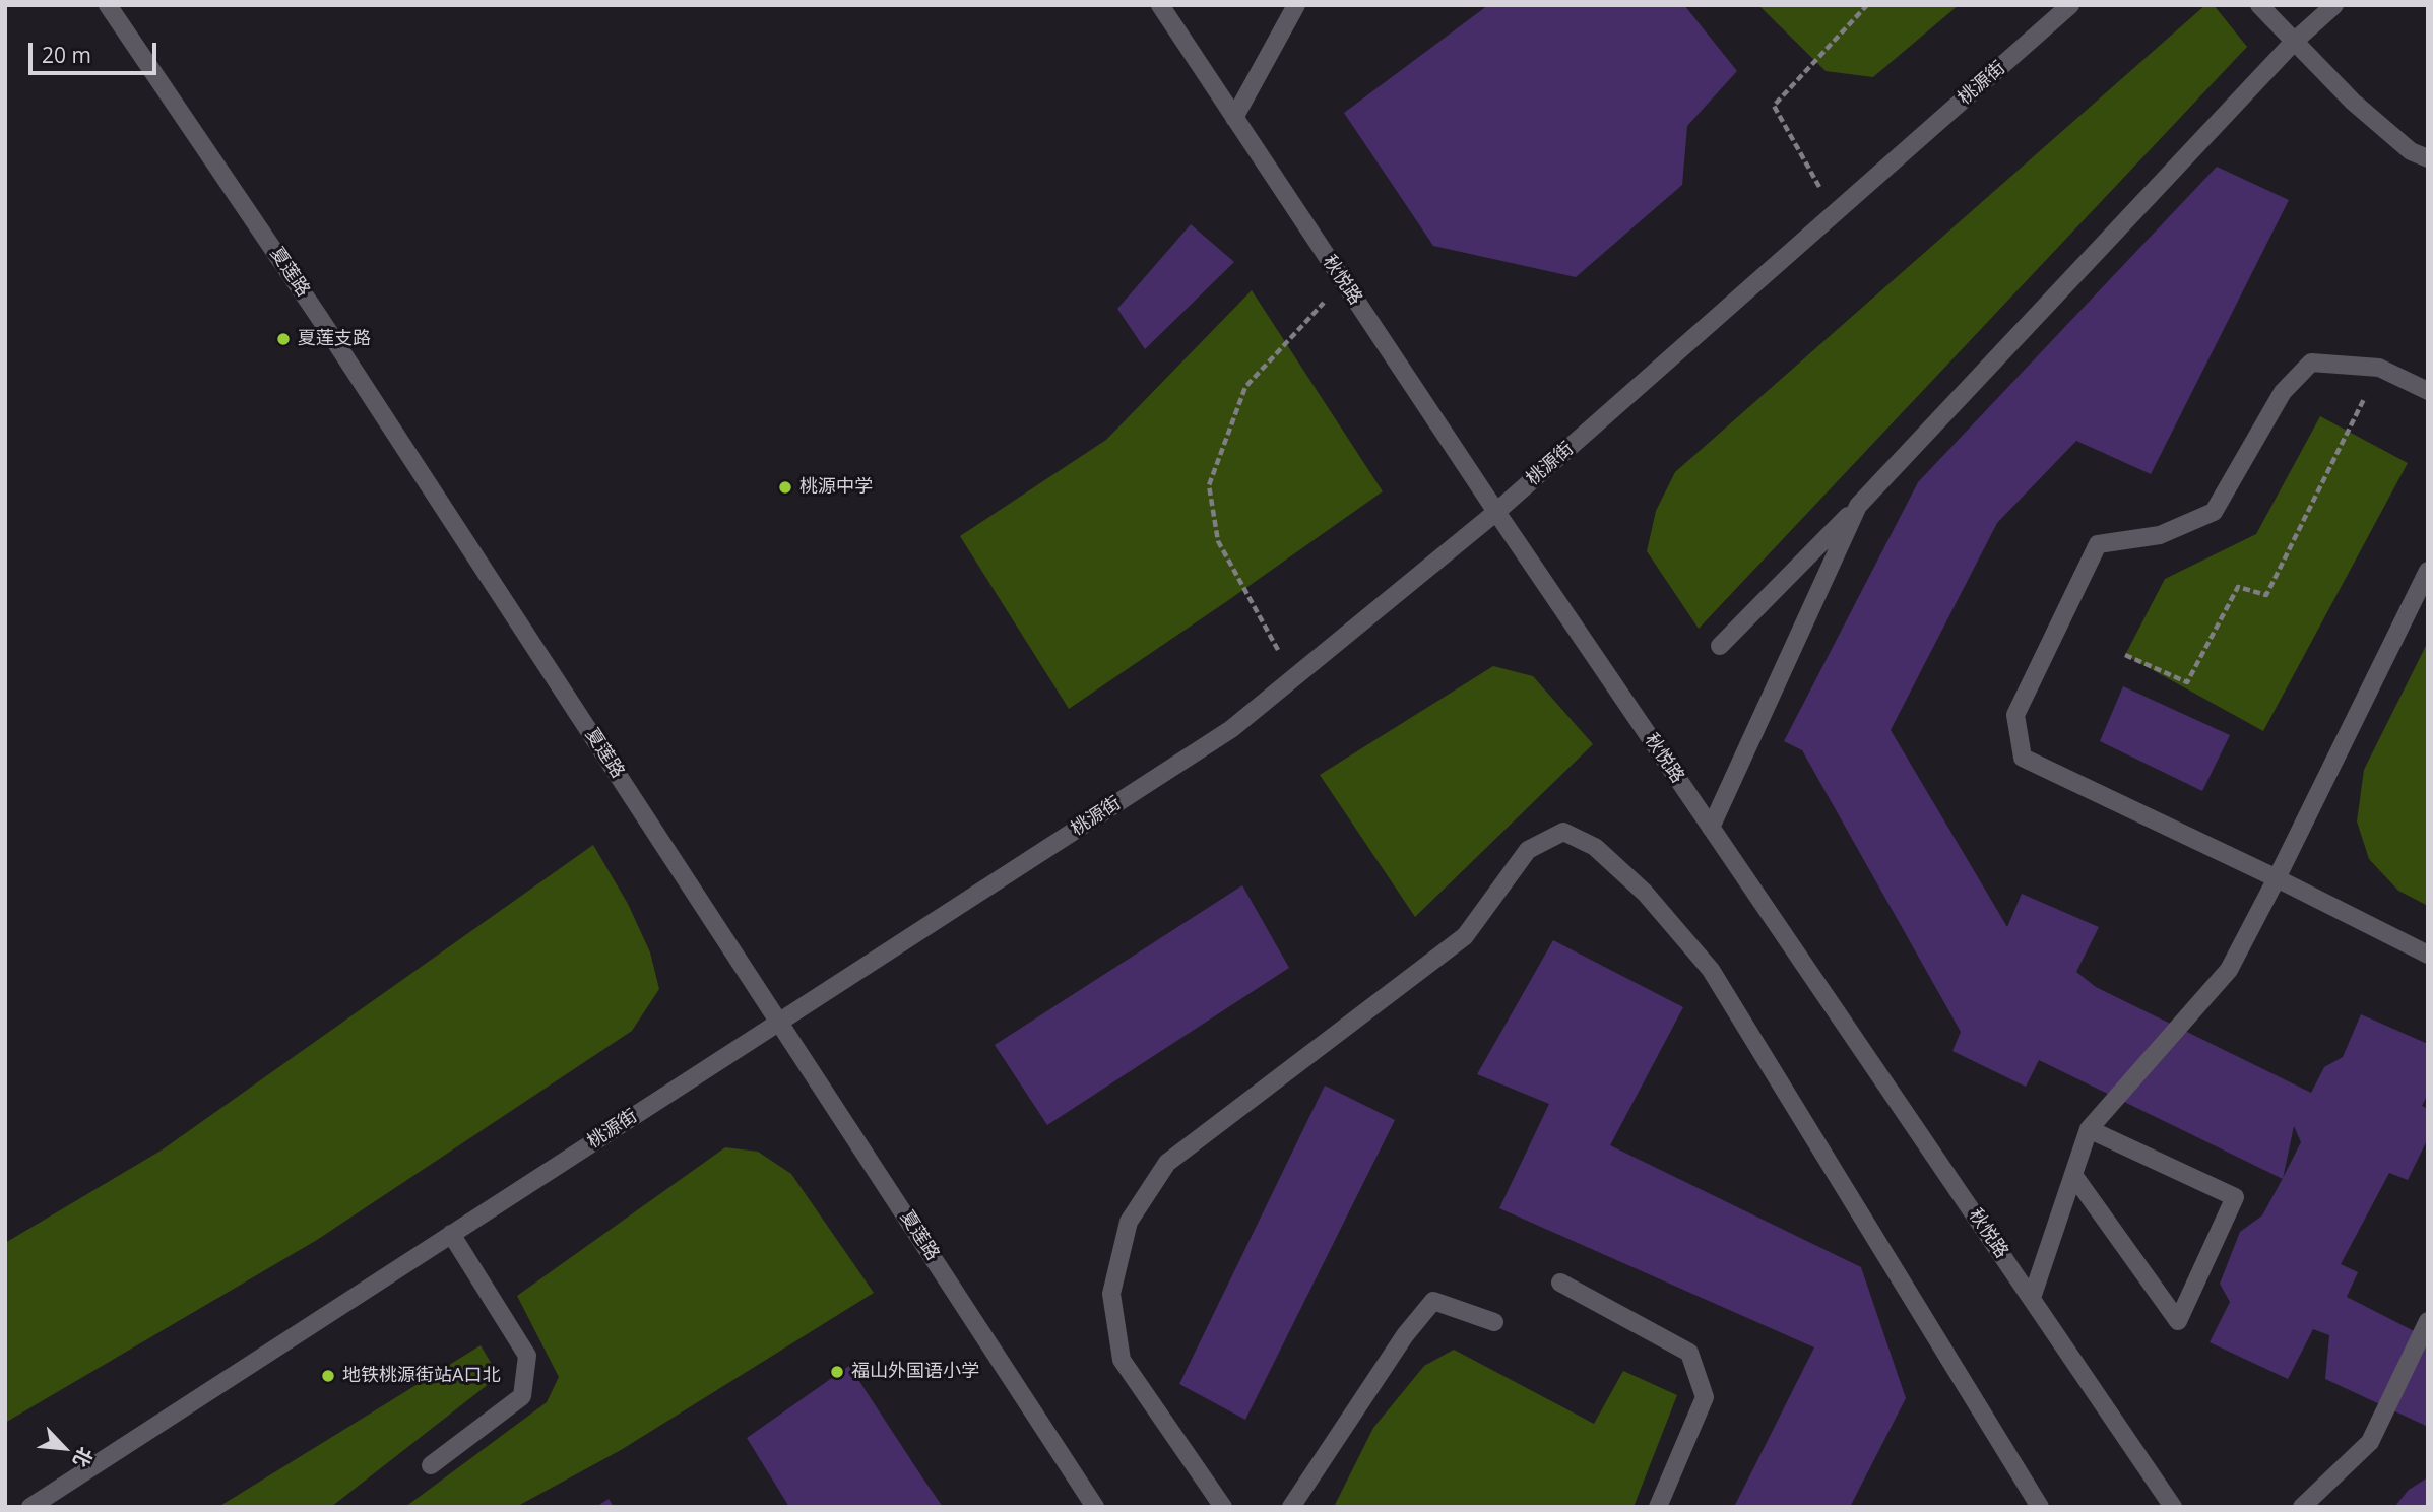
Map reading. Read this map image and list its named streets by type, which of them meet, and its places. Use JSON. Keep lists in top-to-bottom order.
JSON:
{
  "streets": {
    "street": ["桃源街", "夏莲路", "秋悦路"]
  },
  "crossings": [
    ["桃源街", "夏莲路"],
    ["桃源街", "秋悦路"]
  ],
  "places": [
    "夏莲支路",
    "桃源中学",
    "福山外国语小学",
    "地铁桃源街站A口北"
  ],
  "scale_bar": "20 m",
  "north": "bottom right"
}
